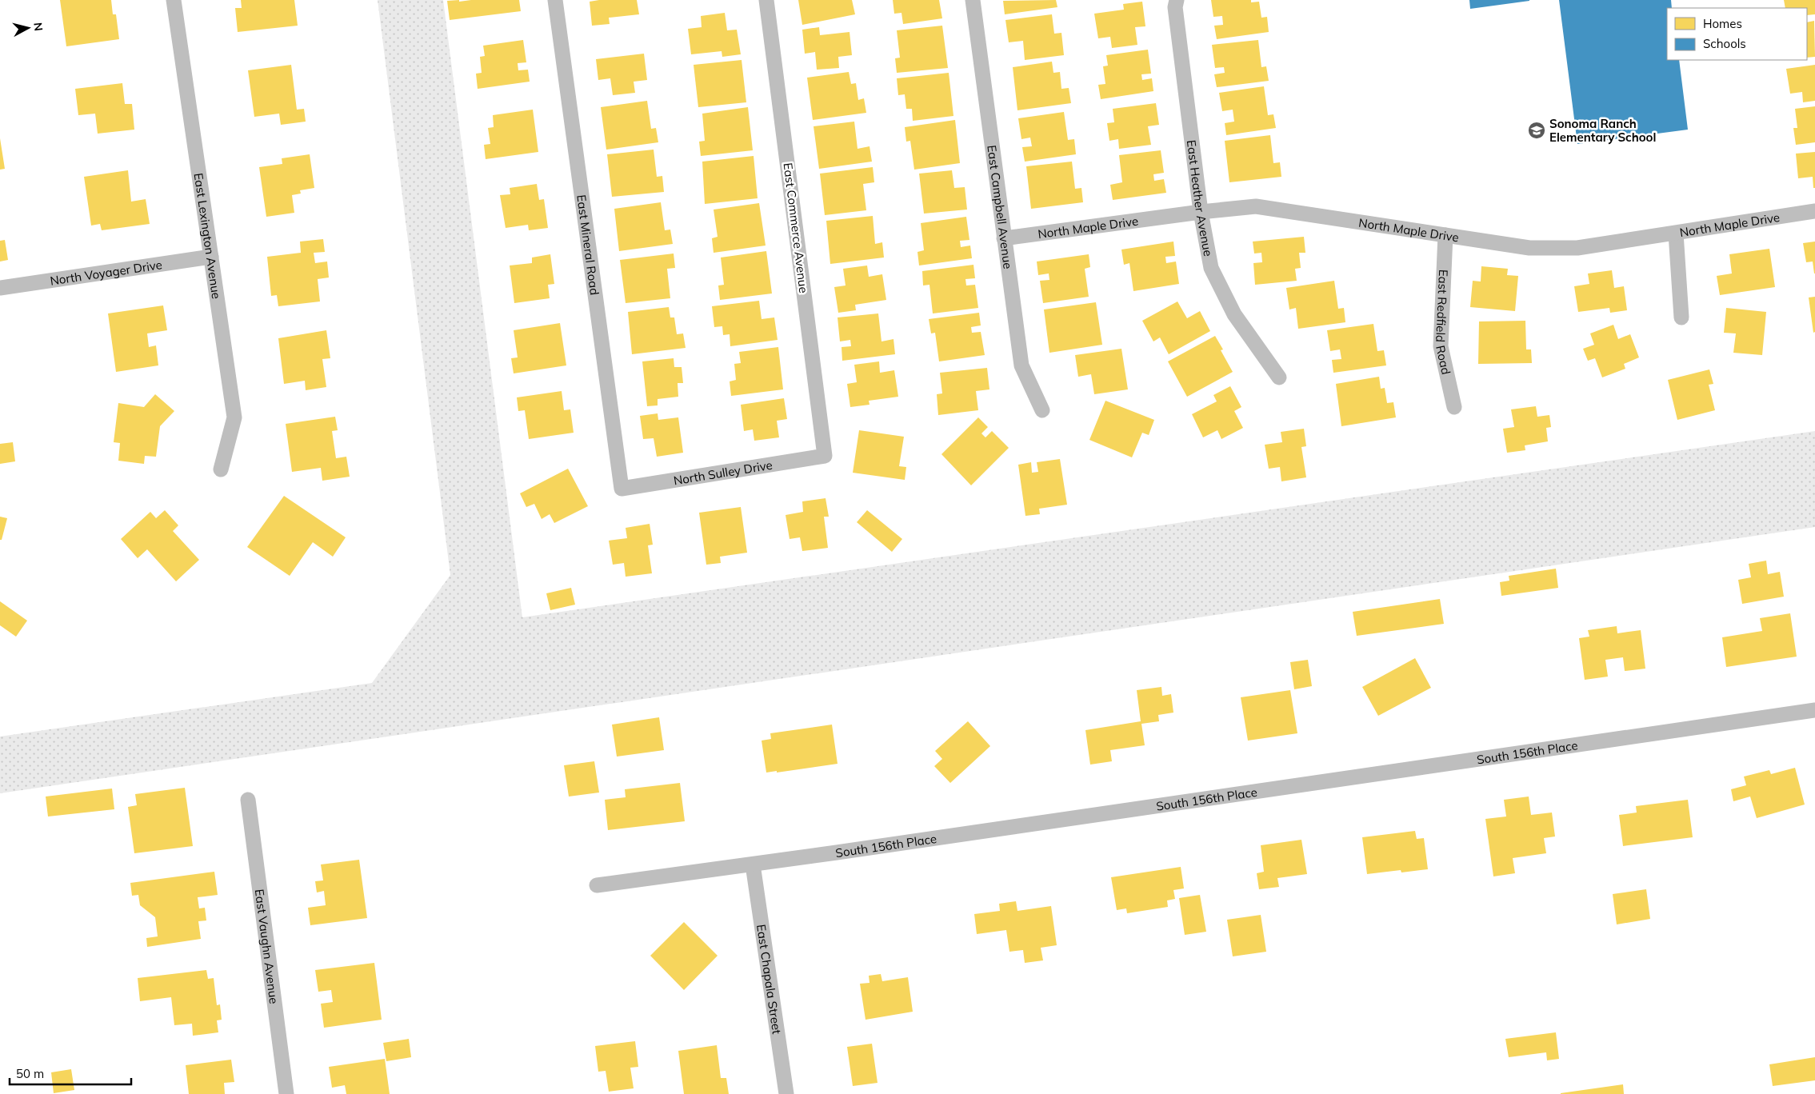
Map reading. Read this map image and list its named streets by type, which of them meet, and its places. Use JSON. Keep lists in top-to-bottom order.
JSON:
{
  "streets": {
    "street": [
      "East Heather Avenue",
      "East Campbell Avenue",
      "North Maple Drive",
      "East Commerce Avenue",
      "East Lexington Avenue",
      "East Mineral Road",
      "North Voyager Drive",
      "East Redfield Road",
      "North Sulley Drive",
      "South 156th Place",
      "East Vaughn Avenue",
      "East Chapala Street"
    ]
  },
  "crossings": [
    ["East Heather Avenue", "North Maple Drive"],
    ["East Campbell Avenue", "North Maple Drive"],
    ["North Maple Drive", "East Redfield Road"],
    ["East Commerce Avenue", "North Sulley Drive"],
    ["East Lexington Avenue", "North Voyager Drive"],
    ["East Mineral Road", "North Sulley Drive"],
    ["South 156th Place", "East Chapala Street"]
  ],
  "places": {
    "school or university": ["Sonoma Ranch Elementary School"]
  },
  "legend": ["Homes", "Schools"],
  "scale_bar": "50 m",
  "north": "right"
}
